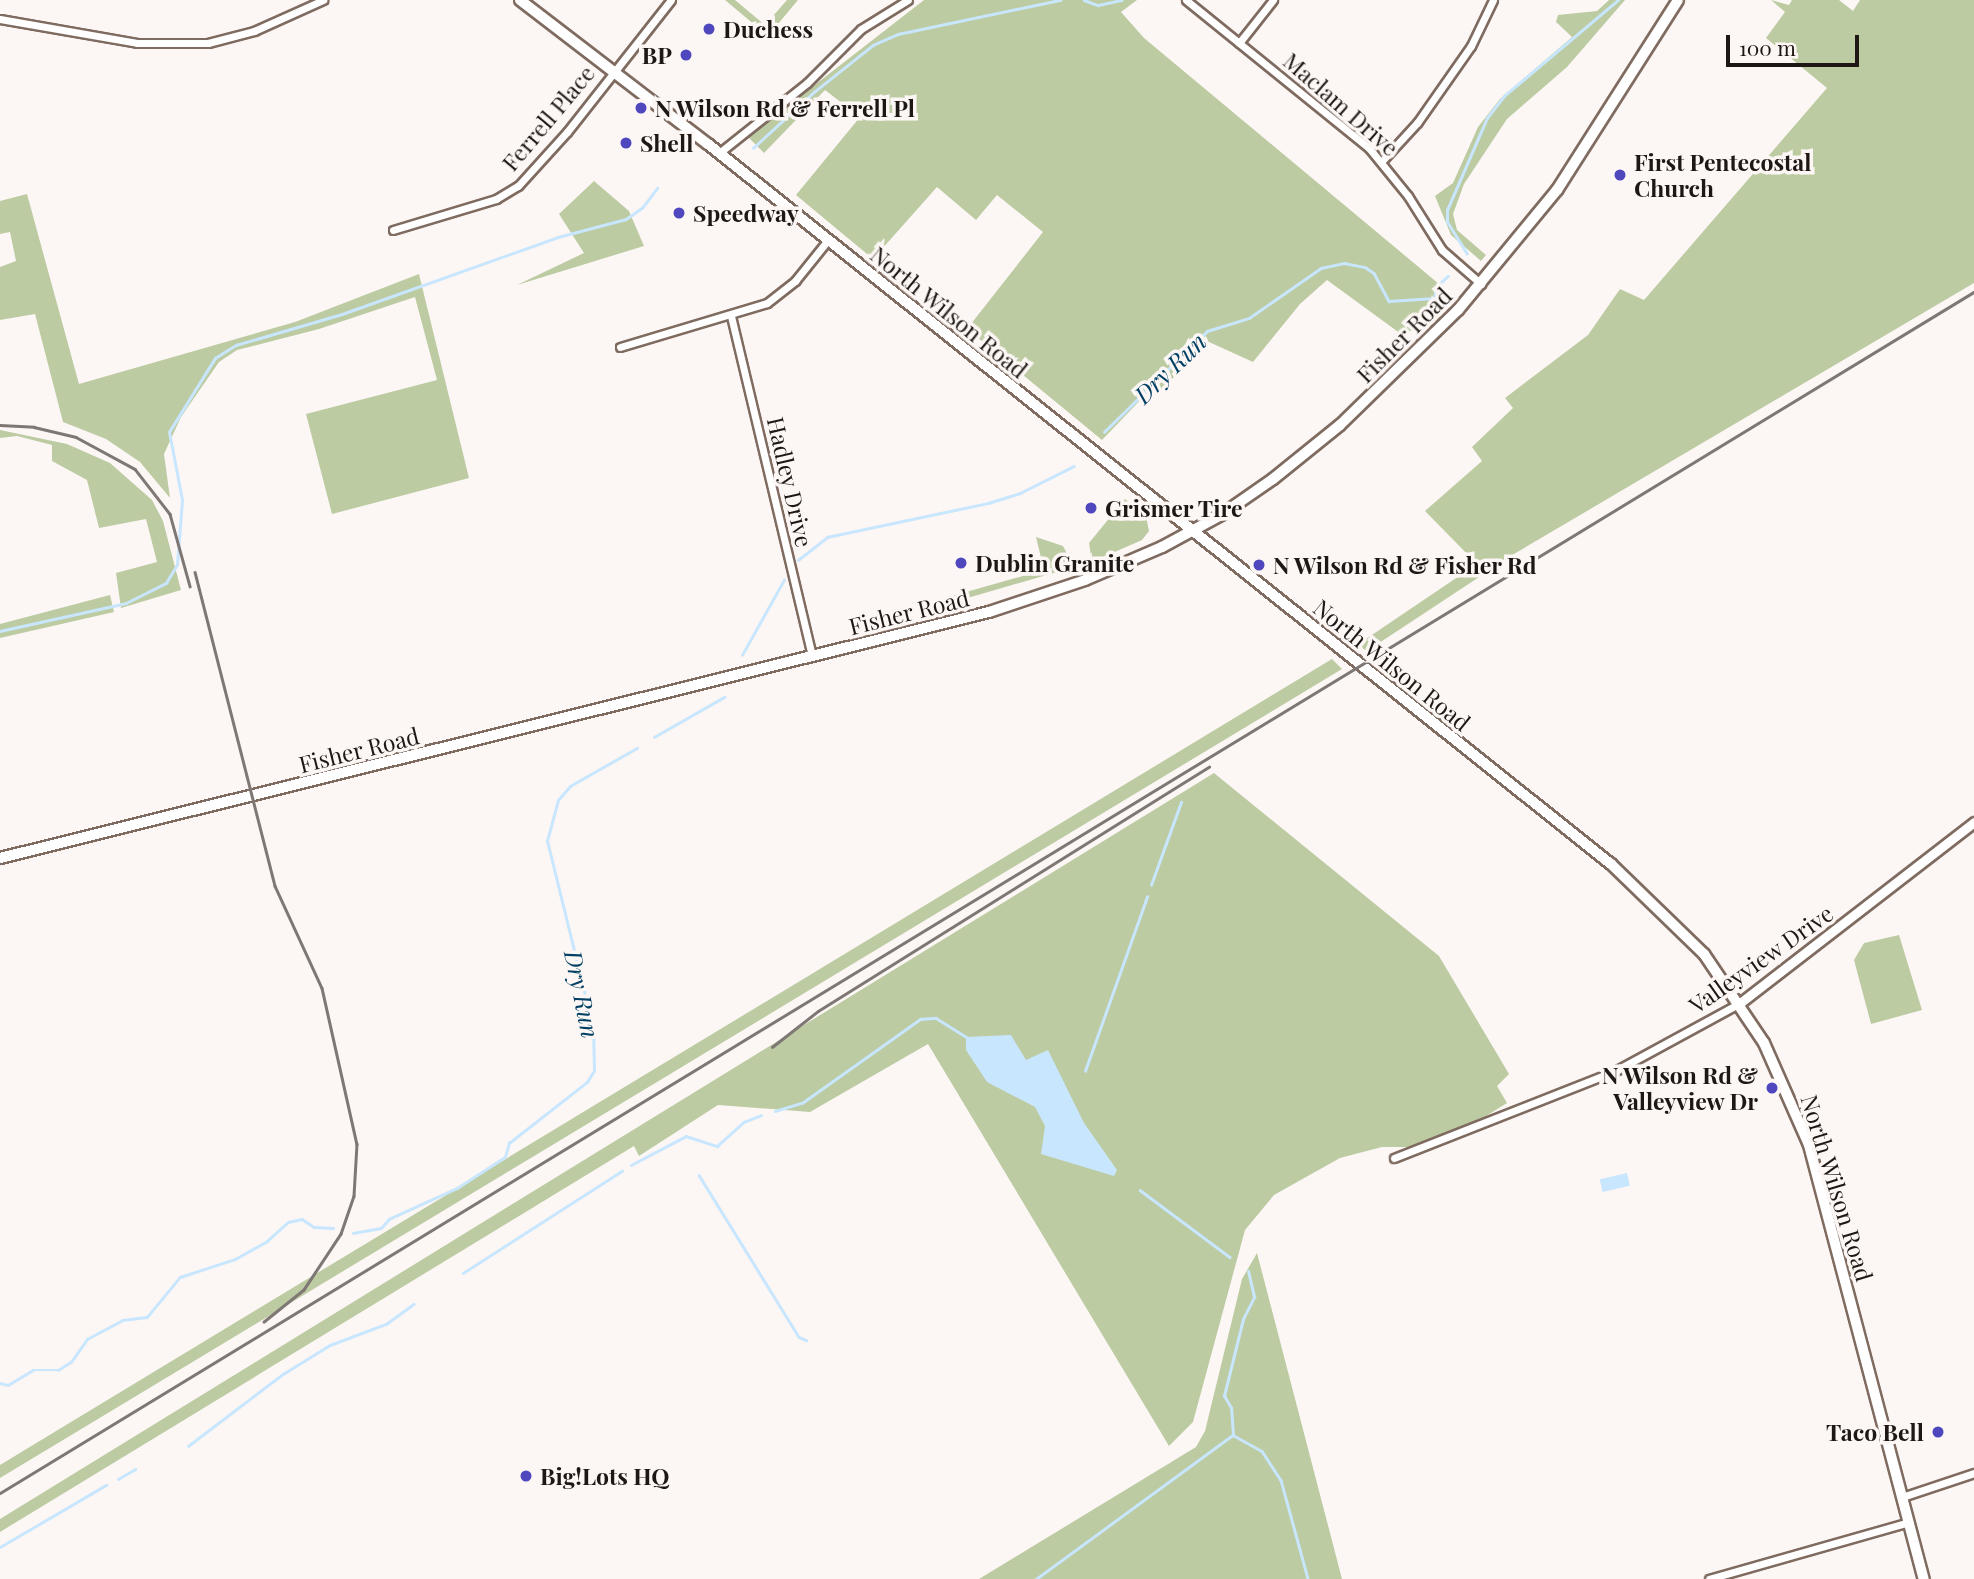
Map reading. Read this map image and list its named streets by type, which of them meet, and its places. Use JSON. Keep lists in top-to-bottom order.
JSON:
{
  "streets": {
    "main road": ["North Wilson Road", "Fisher Road"],
    "street": [
      "Maclam Drive",
      "Ferrell Place",
      "Hadley Drive",
      "Valleyview Drive"
    ]
  },
  "crossings": [
    ["Maclam Drive", "Fisher Road"],
    ["Ferrell Place", "North Wilson Road"],
    ["North Wilson Road", "Fisher Road"],
    ["North Wilson Road", "Valleyview Drive"],
    ["Fisher Road", "Hadley Drive"]
  ],
  "water": ["Dry Run"],
  "places": [
    "Duchess",
    "BP",
    "N Wilson Rd & Ferrell Pl",
    "Shell",
    "First Pentecostal Church",
    "Speedway",
    "Grismer Tire",
    "Dublin Granite",
    "N Wilson Rd & Fisher Rd",
    "N Wilson Rd & Valleyview Dr",
    "Taco Bell",
    "Big!Lots HQ"
  ],
  "scale_bar": "100 m"
}
